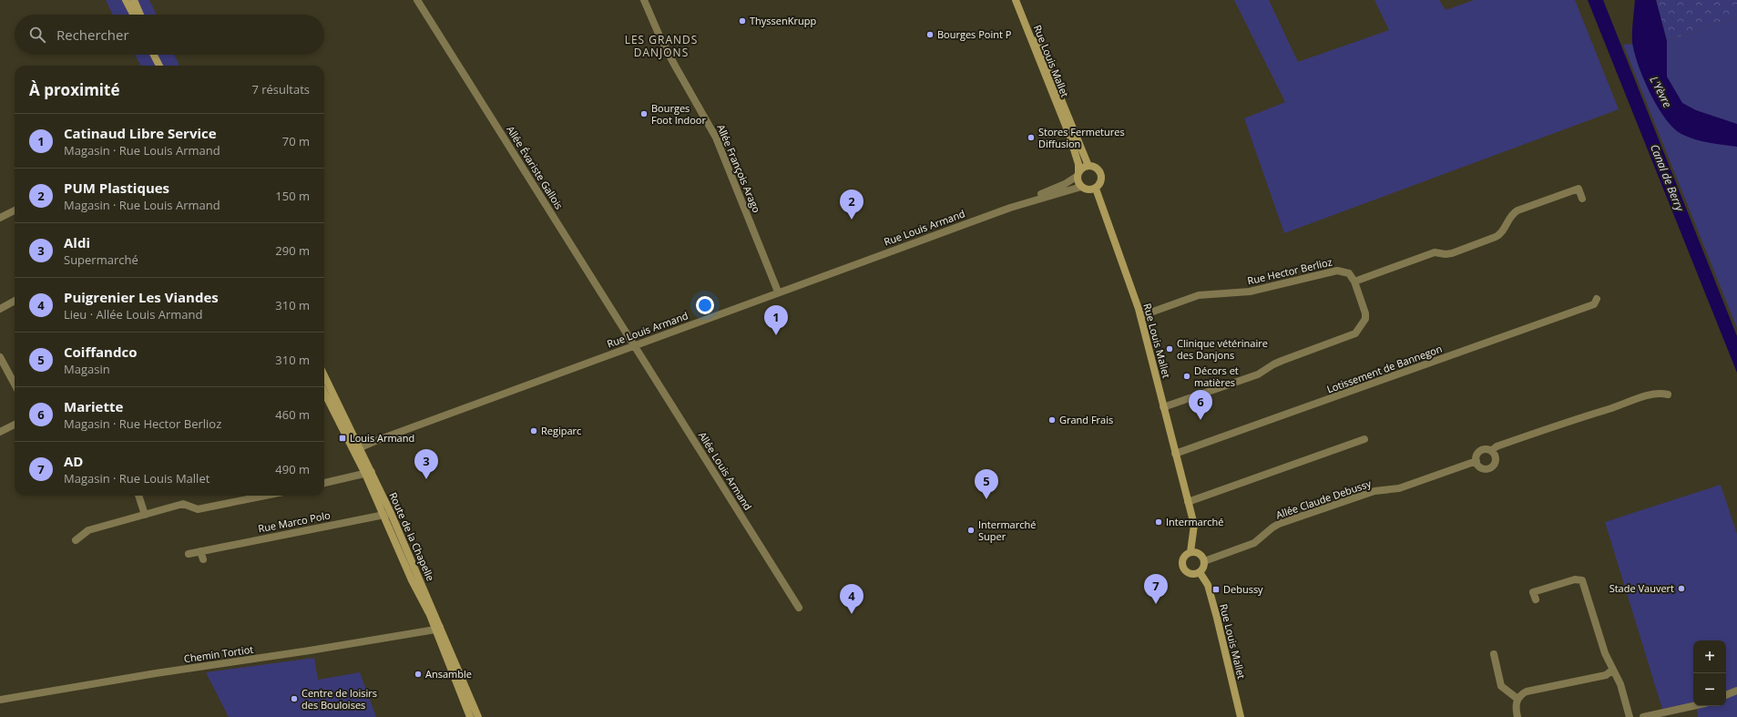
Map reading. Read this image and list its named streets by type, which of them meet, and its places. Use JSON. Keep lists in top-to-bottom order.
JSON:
{
  "streets": {
    "main road": ["Rue Louis Mallet", "Route de la Chapelle"],
    "street": [
      "Allée Évariste Gallois",
      "Allée François Arago",
      "Rue Louis Armand",
      "Rue Hector Berlioz",
      "Lotissement de Bannegon",
      "Allée Louis Armand",
      "Allée Claude Debussy",
      "Rue Marco Polo",
      "Chemin Tortiot"
    ]
  },
  "crossings": [
    ["Rue Louis Mallet", "Rue Louis Armand"],
    ["Rue Louis Mallet", "Rue Hector Berlioz"],
    ["Rue Louis Mallet", "Lotissement de Bannegon"],
    ["Rue Louis Mallet", "Allée Claude Debussy"],
    ["Allée Évariste Gallois", "Rue Louis Armand"],
    ["Allée Évariste Gallois", "Allée Louis Armand"],
    ["Allée François Arago", "Rue Louis Armand"],
    ["Rue Louis Armand", "Allée Louis Armand"],
    ["Rue Louis Armand", "Route de la Chapelle"],
    ["Rue Marco Polo", "Route de la Chapelle"],
    ["Route de la Chapelle", "Chemin Tortiot"]
  ],
  "districts": ["LES GRANDS DANJONS"],
  "water": ["L'Yèvre", "Canal de Berry"],
  "places": {
    "other": [
      "ThyssenKrupp",
      "Bourges Point P",
      "Bourges Foot Indoor",
      "Stores Fermetures Diffusion",
      "Clinique vétérinaire des Danjons",
      "Décors et matières",
      "Grand Frais",
      "Regiparc",
      "Intermarché",
      "Intermarché Super",
      "Stade Vauvert",
      "Ansamble",
      "Centre de loisirs des Bouloises"
    ],
    "transit": ["Louis Armand", "Debussy"]
  },
  "page": {
    "search": "Rechercher",
    "heading": ["À proximité", "7 résultats"],
    "list": [
      {
        "mark": "1",
        "name": "Catinaud Libre Service",
        "note": "Magasin · Rue Louis Armand",
        "value": "70 m"
      },
      {
        "mark": "2",
        "name": "PUM Plastiques",
        "note": "Magasin · Rue Louis Armand",
        "value": "150 m"
      },
      {
        "mark": "3",
        "name": "Aldi",
        "note": "Supermarché",
        "value": "290 m"
      },
      {
        "mark": "4",
        "name": "Puigrenier Les Viandes",
        "note": "Lieu · Allée Louis Armand",
        "value": "310 m"
      },
      {
        "mark": "5",
        "name": "Coiffandco",
        "note": "Magasin",
        "value": "310 m"
      },
      {
        "mark": "6",
        "name": "Mariette",
        "note": "Magasin · Rue Hector Berlioz",
        "value": "460 m"
      },
      {
        "mark": "7",
        "name": "AD",
        "note": "Magasin · Rue Louis Mallet",
        "value": "490 m"
      }
    ],
    "pins": [
      "2",
      "1",
      "6",
      "3",
      "5",
      "7",
      "4"
    ],
    "map_buttons": ["+", "−"]
  }
}
